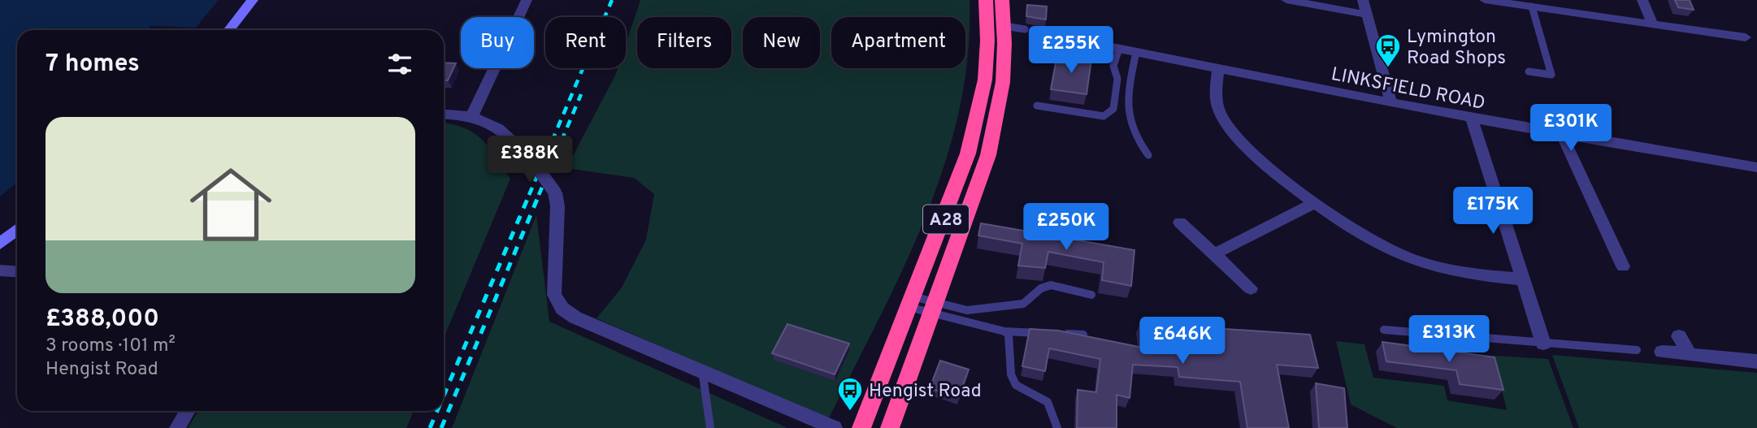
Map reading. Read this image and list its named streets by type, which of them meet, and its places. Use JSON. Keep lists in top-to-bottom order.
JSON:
{
  "streets": {
    "highway": ["A28"],
    "street": ["LINKSFIELD ROAD"]
  },
  "places": {
    "bus stop": ["Lymington Road Shops", "Hengist Road"]
  },
  "page": {
    "chip": [
      "Buy",
      "Rent",
      "Filters",
      "New",
      "Apartment"
    ],
    "price": [
      "£255K",
      "£301K",
      "£388K",
      "£175K",
      "£250K",
      "£313K",
      "£646K"
    ],
    "heading": "7 homes",
    "list": [
      {
        "name": "£388,000",
        "note": "3 rooms · 101 m² · Hengist Road"
      }
    ]
  }
}
